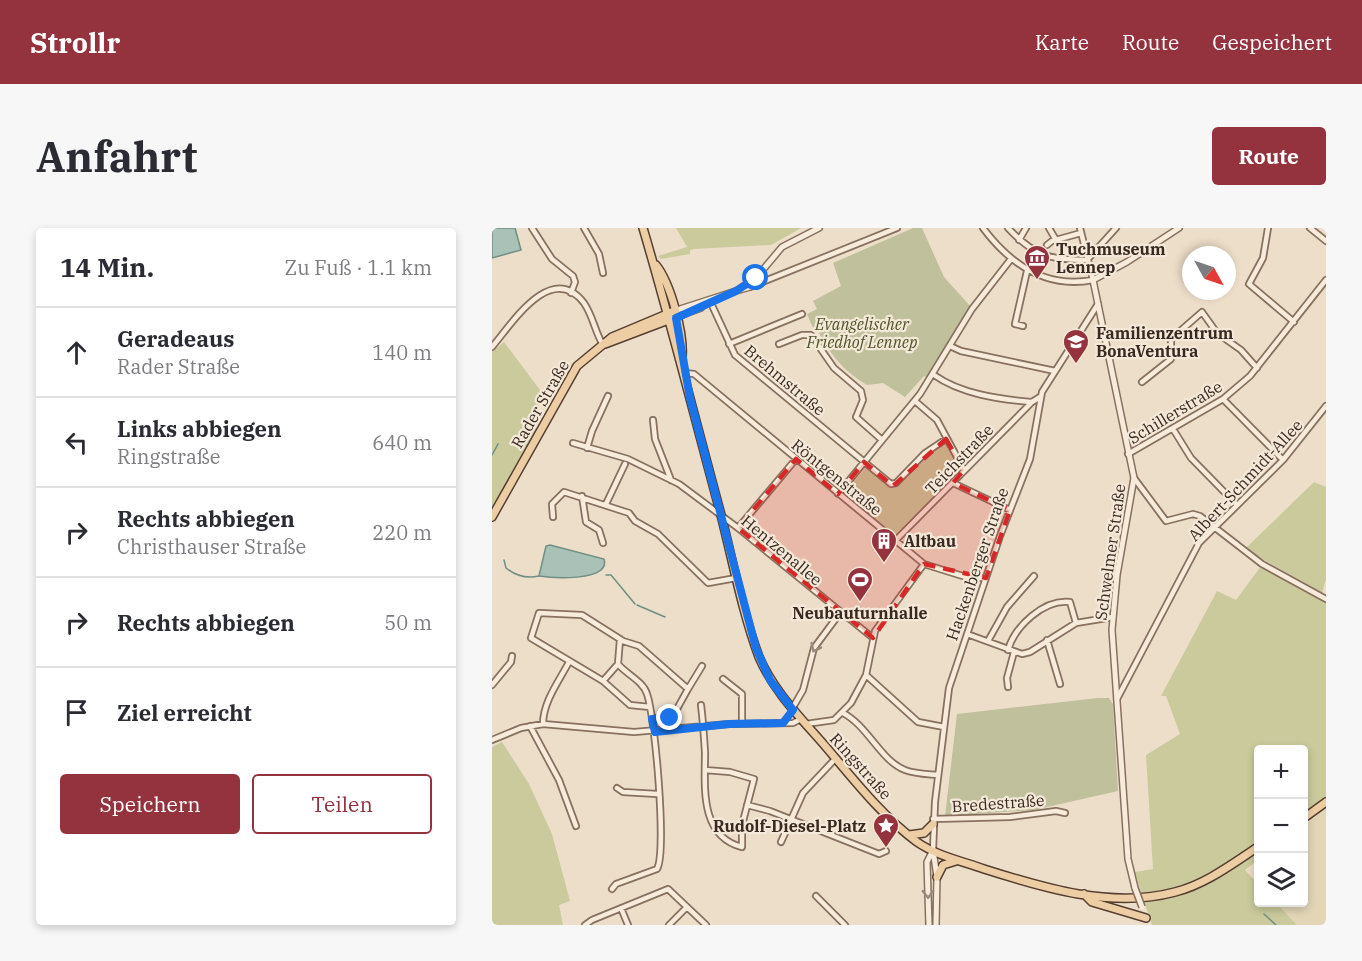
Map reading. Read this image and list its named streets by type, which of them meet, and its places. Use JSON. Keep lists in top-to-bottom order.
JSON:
{
  "streets": {
    "main road": ["Rader Straße", "Ringstraße"],
    "street": [
      "Brehmstraße",
      "Schillerstraße",
      "Teichstraße",
      "Röntgenstraße",
      "Albert-Schmidt-Allee",
      "Hentzenallee",
      "Schwelmer Straße",
      "Hackenberger Straße",
      "Bredestraße"
    ]
  },
  "crossings": [
    ["Brehmstraße", "Rader Straße"],
    ["Rader Straße", "Ringstraße"],
    ["Schillerstraße", "Schwelmer Straße"],
    ["Teichstraße", "Röntgenstraße"],
    ["Teichstraße", "Hackenberger Straße"],
    ["Röntgenstraße", "Hackenberger Straße"],
    ["Röntgenstraße", "Ringstraße"],
    ["Albert-Schmidt-Allee", "Schwelmer Straße"],
    ["Hentzenallee", "Ringstraße"],
    ["Schwelmer Straße", "Hackenberger Straße"],
    ["Hackenberger Straße", "Ringstraße"],
    ["Hackenberger Straße", "Bredestraße"]
  ],
  "parks": ["Evangelischer Friedhof Lennep"],
  "places": {
    "museum": ["Tuchmuseum Lennep"],
    "school or university": ["Familienzentrum BonaVentura"],
    "building": ["Altbau"],
    "sports": ["Neubauturnhalle"],
    "place": ["Rudolf-Diesel-Platz"]
  },
  "north": "bottom right",
  "page": {
    "header": "Strollr",
    "nav": ["Karte", "Route", "Gespeichert"],
    "buttons": [
      "Route",
      ["Speichern", "Teilen"]
    ],
    "title": "Anfahrt",
    "heading": ["14 Min.", "Zu Fuß · 1.1 km"],
    "list": [
      ["Geradeaus", "Rader Straße", "140 m"],
      ["Links abbiegen", "Ringstraße", "640 m"],
      ["Rechts abbiegen", "Christhauser Straße", "220 m"],
      ["Rechts abbiegen", "50 m"],
      "Ziel erreicht"
    ],
    "map_buttons": ["+", "−"]
  }
}
